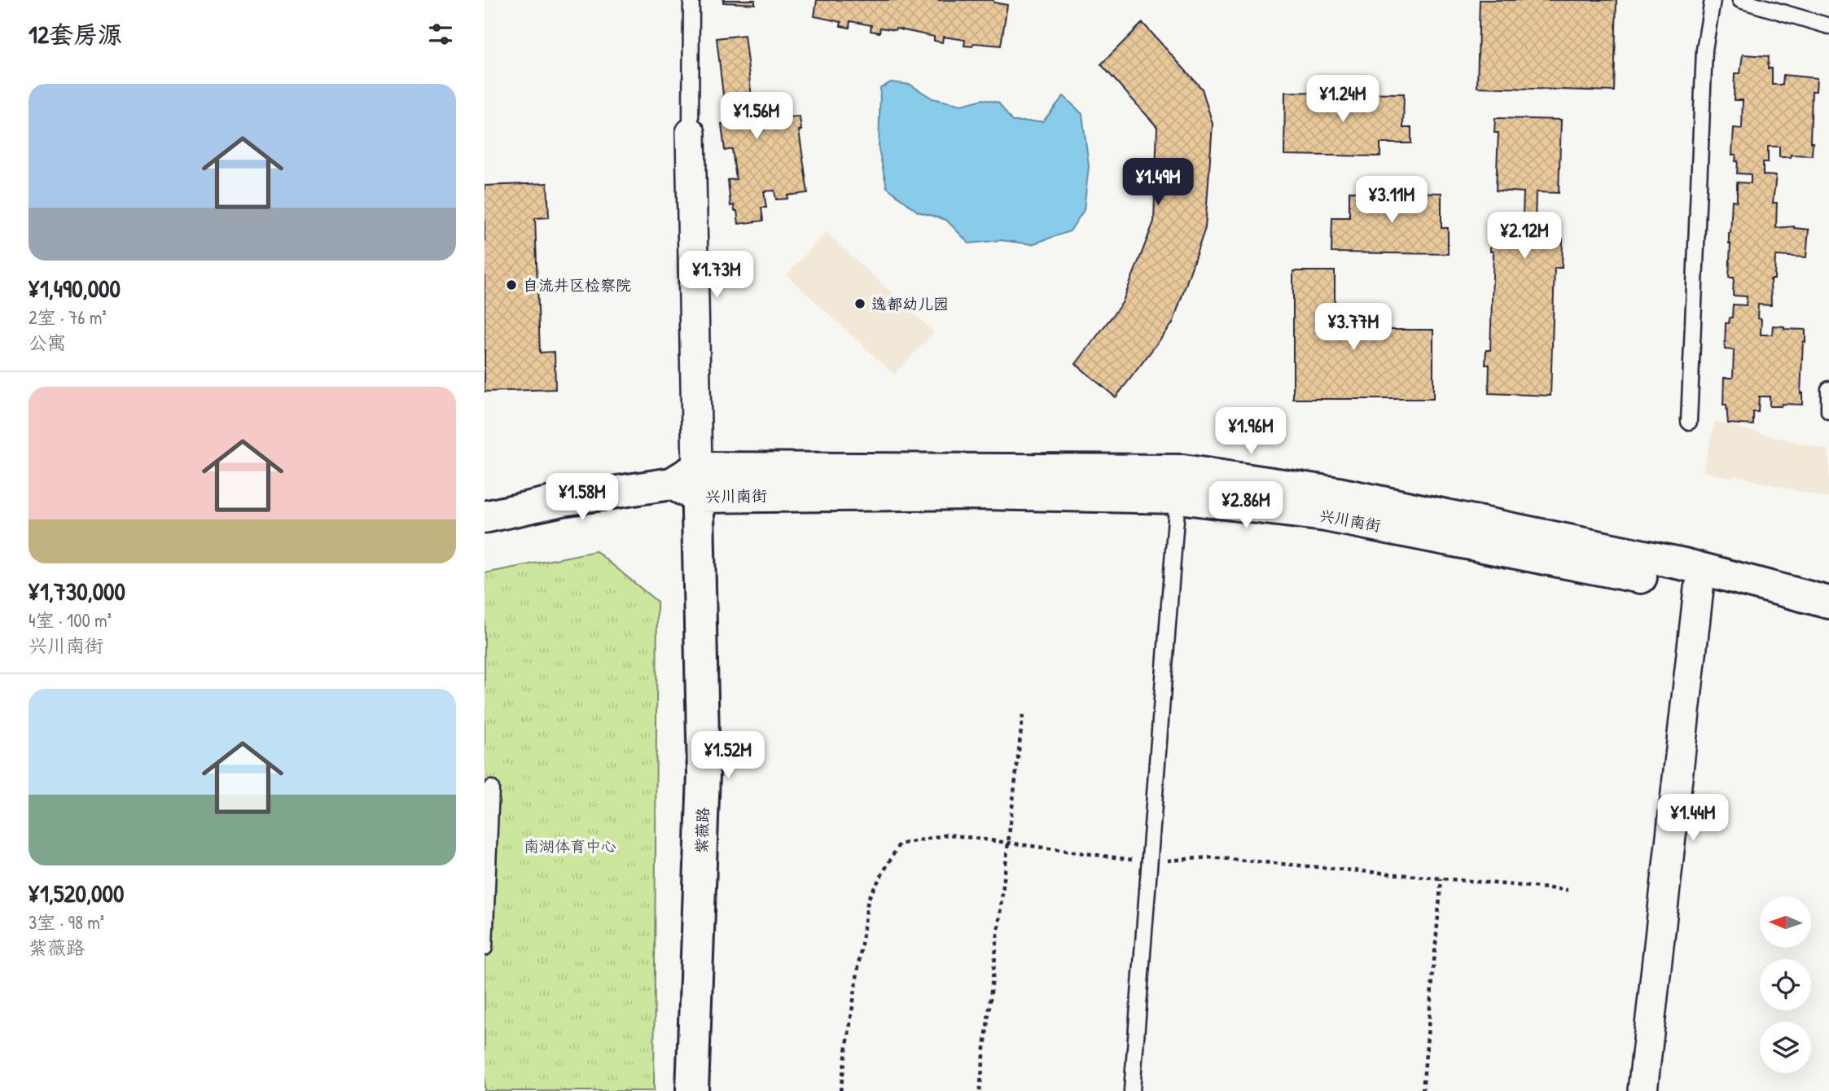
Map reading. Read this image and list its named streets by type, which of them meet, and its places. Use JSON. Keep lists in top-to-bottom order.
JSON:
{
  "streets": {
    "street": ["兴川南街", "紫薇路"]
  },
  "crossings": [
    ["兴川南街", "紫薇路"]
  ],
  "parks": ["南湖体育中心"],
  "places": ["自流井区检察院", "逸都幼儿园"],
  "north": "left",
  "page": {
    "heading": "12套房源",
    "list": [
      {
        "name": "¥1,490,000",
        "note": "2室 · 76 m² · 公寓"
      },
      {
        "name": "¥1,730,000",
        "note": "4室 · 100 m² · 兴川南街"
      },
      {
        "name": "¥1,520,000",
        "note": "3室 · 98 m² · 紫薇路"
      }
    ],
    "price": [
      "¥1.24M",
      "¥1.56M",
      "¥1.49M",
      "¥3.11M",
      "¥2.12M",
      "¥1.73M",
      "¥3.77M",
      "¥1.96M",
      "¥1.58M",
      "¥2.86M",
      "¥1.52M",
      "¥1.44M"
    ]
  }
}
